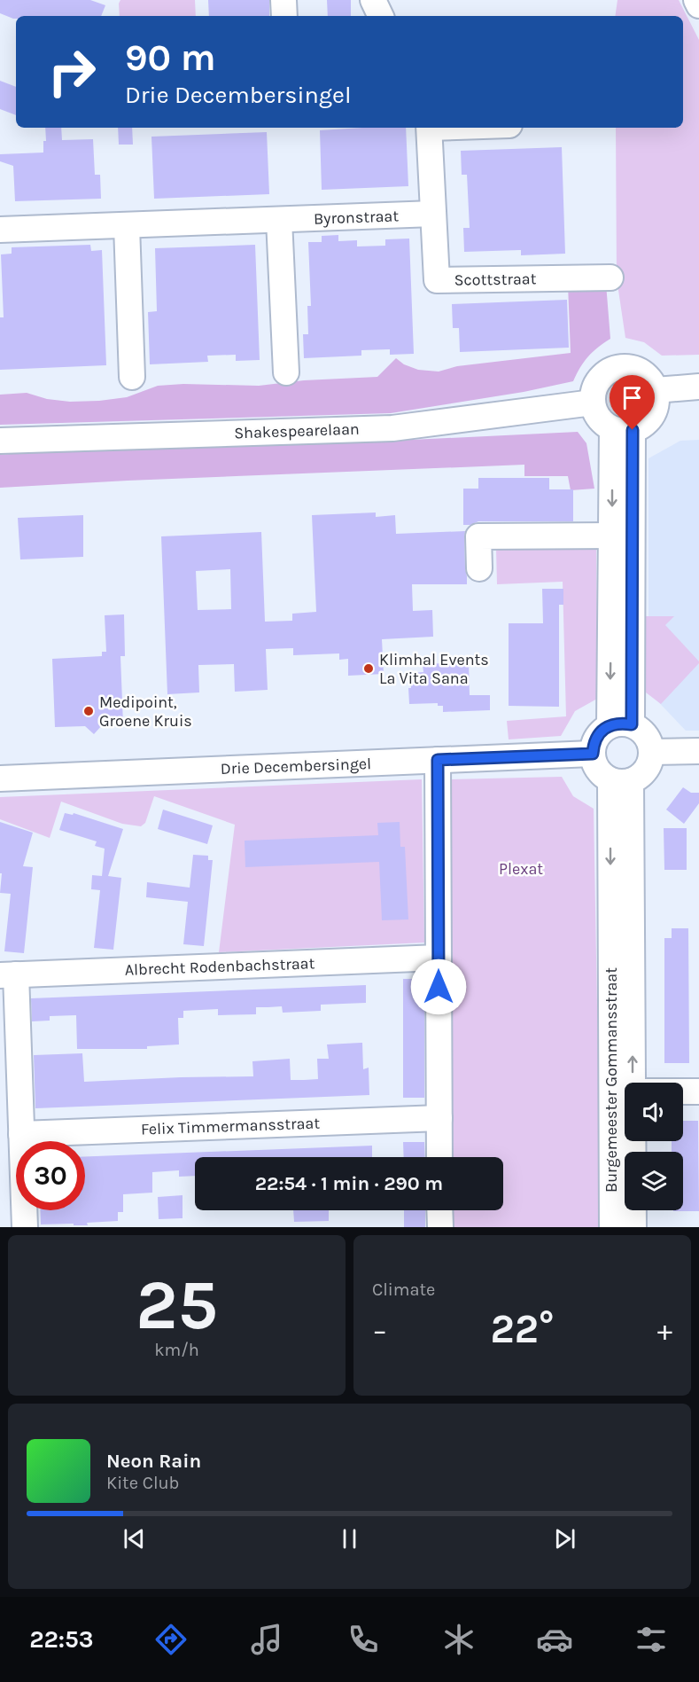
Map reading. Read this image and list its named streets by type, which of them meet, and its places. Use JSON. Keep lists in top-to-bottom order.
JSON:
{
  "streets": {
    "street": [
      "Byronstraat",
      "Scottstraat",
      "Shakespearelaan",
      "Drie Decembersingel",
      "Albrecht Rodenbachstraat",
      "Burgemeester Gommansstraat",
      "Felix Timmermansstraat"
    ]
  },
  "crossings": [
    ["Byronstraat", "Scottstraat"],
    ["Drie Decembersingel", "Burgemeester Gommansstraat"]
  ],
  "parks": ["Plexat"],
  "places": ["Klimhal Events La Vita Sana", "Medipoint, Groene Kruis"],
  "page": {
    "turn": ["90 m", "Drie Decembersingel"],
    "limit": "30",
    "trip": "22:54 · 1 min · 290 m",
    "tile": [
      ["25", "km/h"],
      "Climate"
    ],
    "heat": ["−", "22°", "+"],
    "song": ["Neon Rain", "Kite Club"],
    "tabs": "22:53"
  }
}
